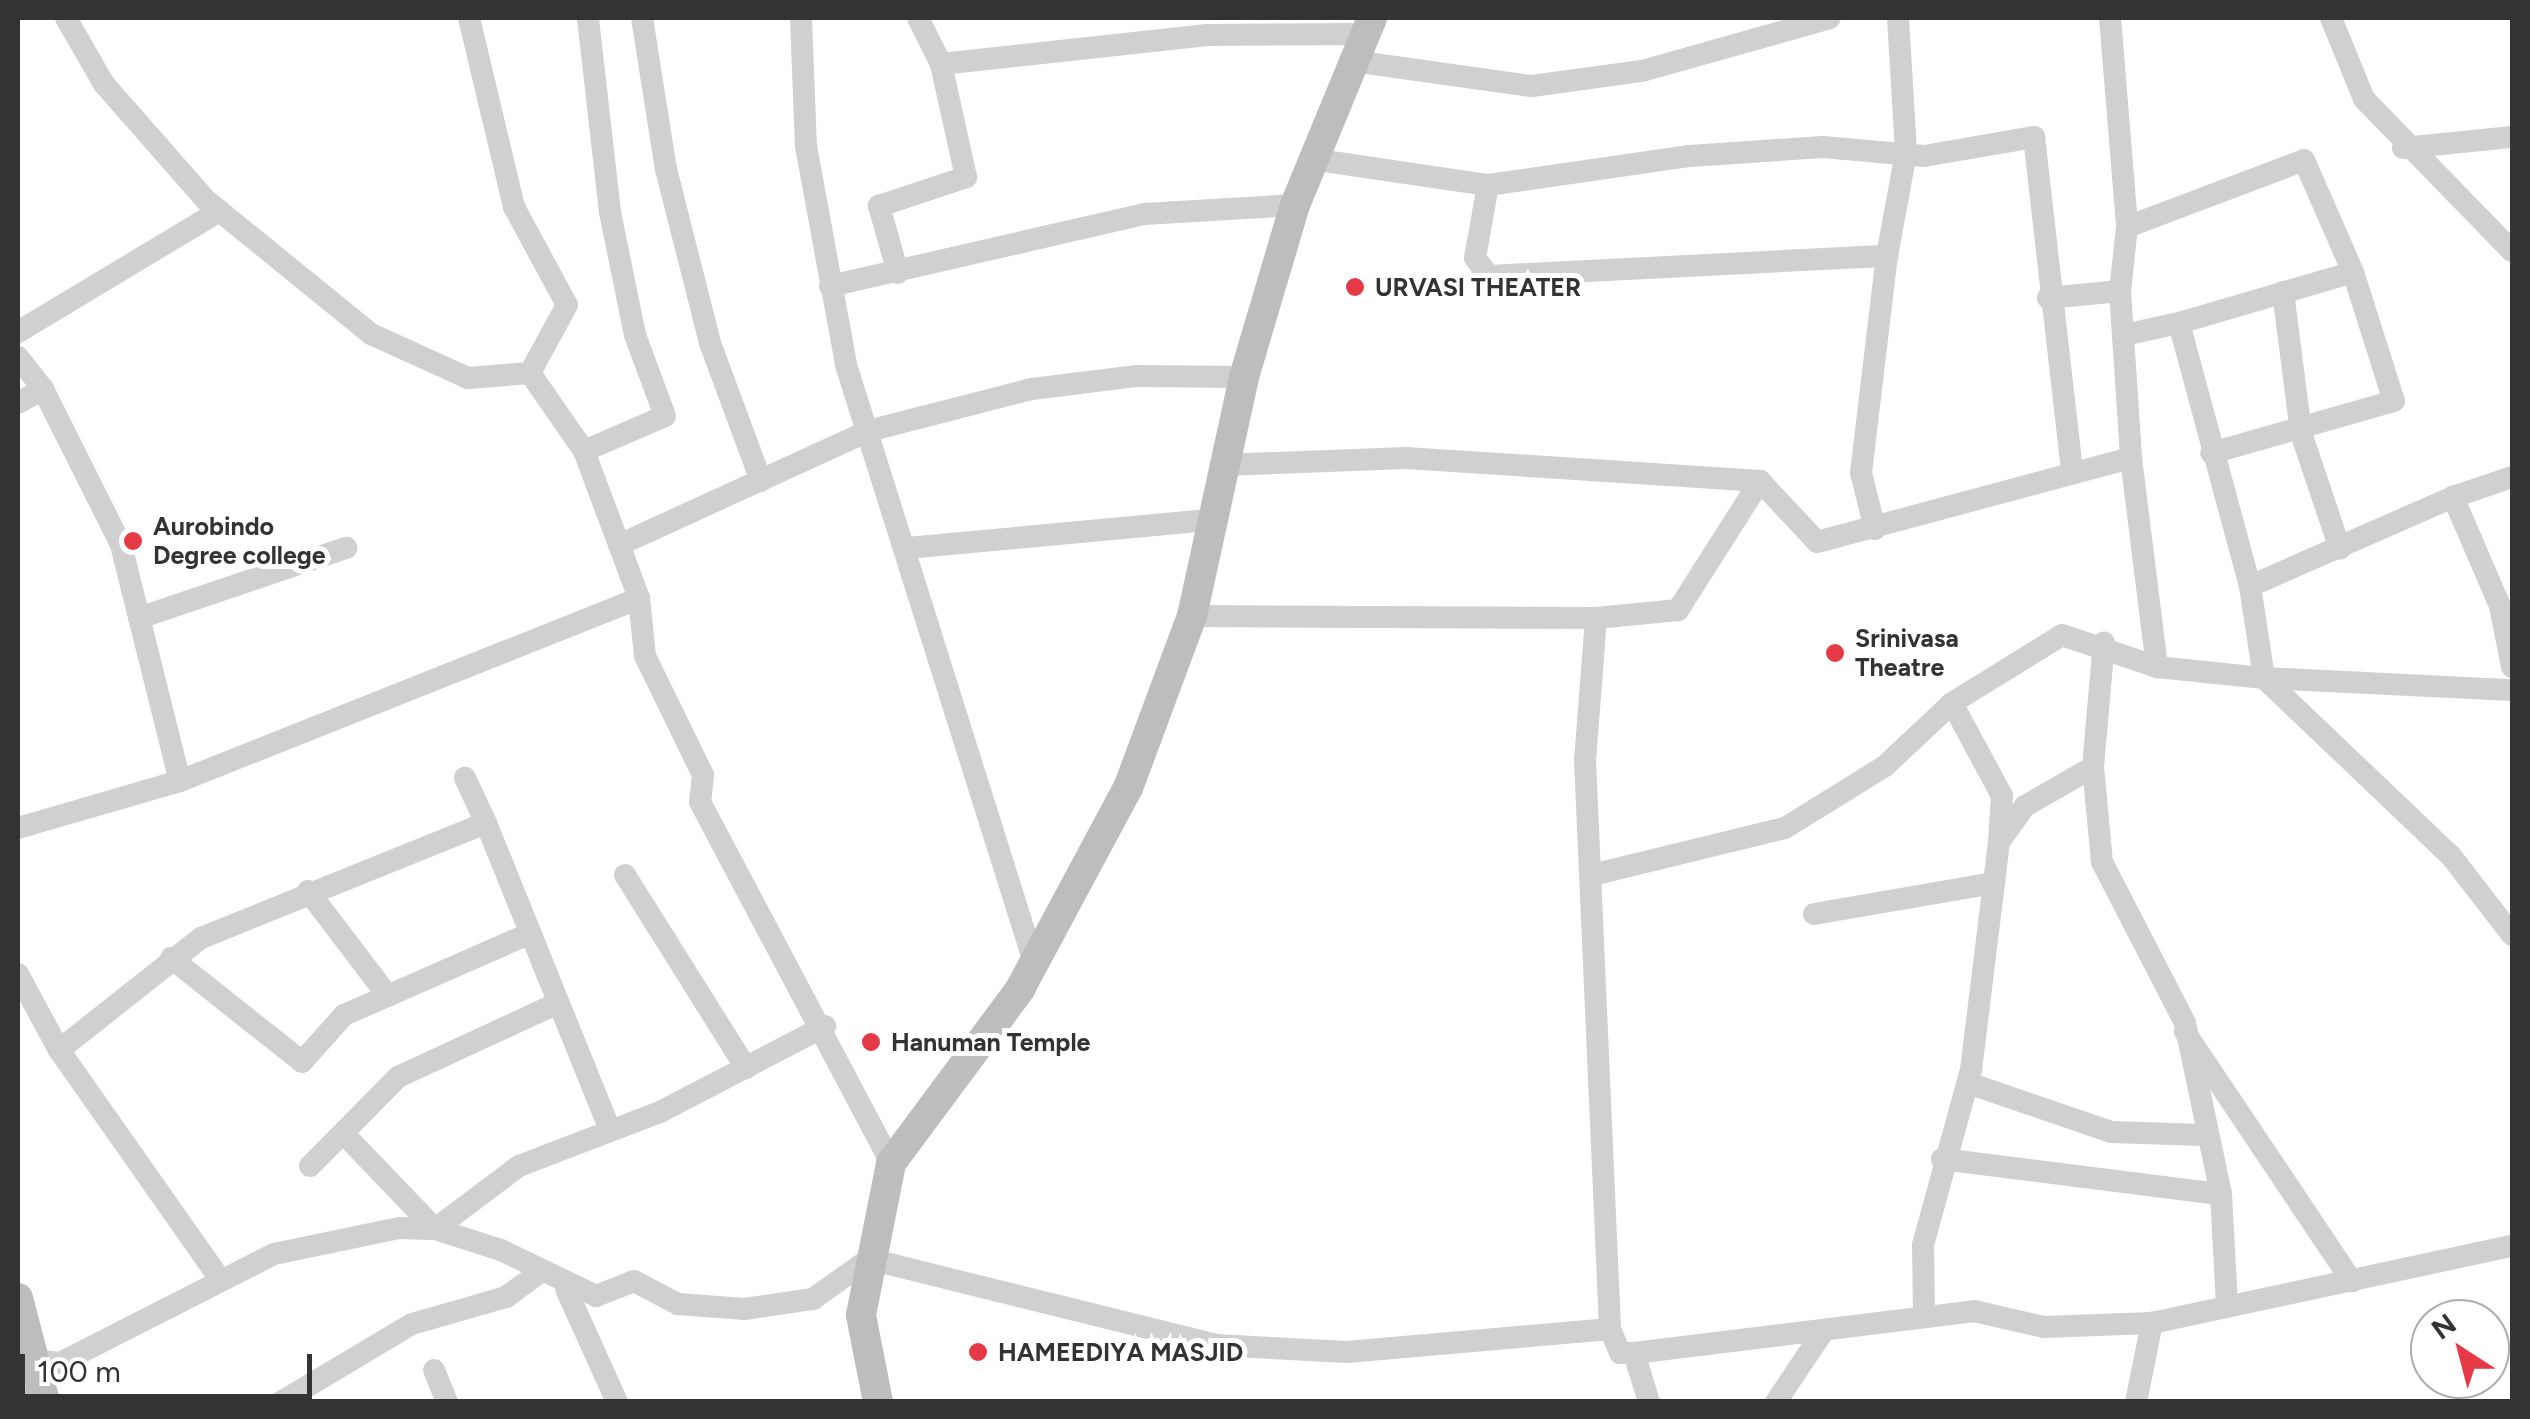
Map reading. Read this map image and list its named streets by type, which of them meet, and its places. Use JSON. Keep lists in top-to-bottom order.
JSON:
{
  "places": [
    "URVASI THEATER",
    "Aurobindo Degree college",
    "Srinivasa Theatre",
    "Hanuman Temple",
    "HAMEEDIYA MASJID"
  ],
  "scale_bar": "100 m",
  "north": "top left"
}
